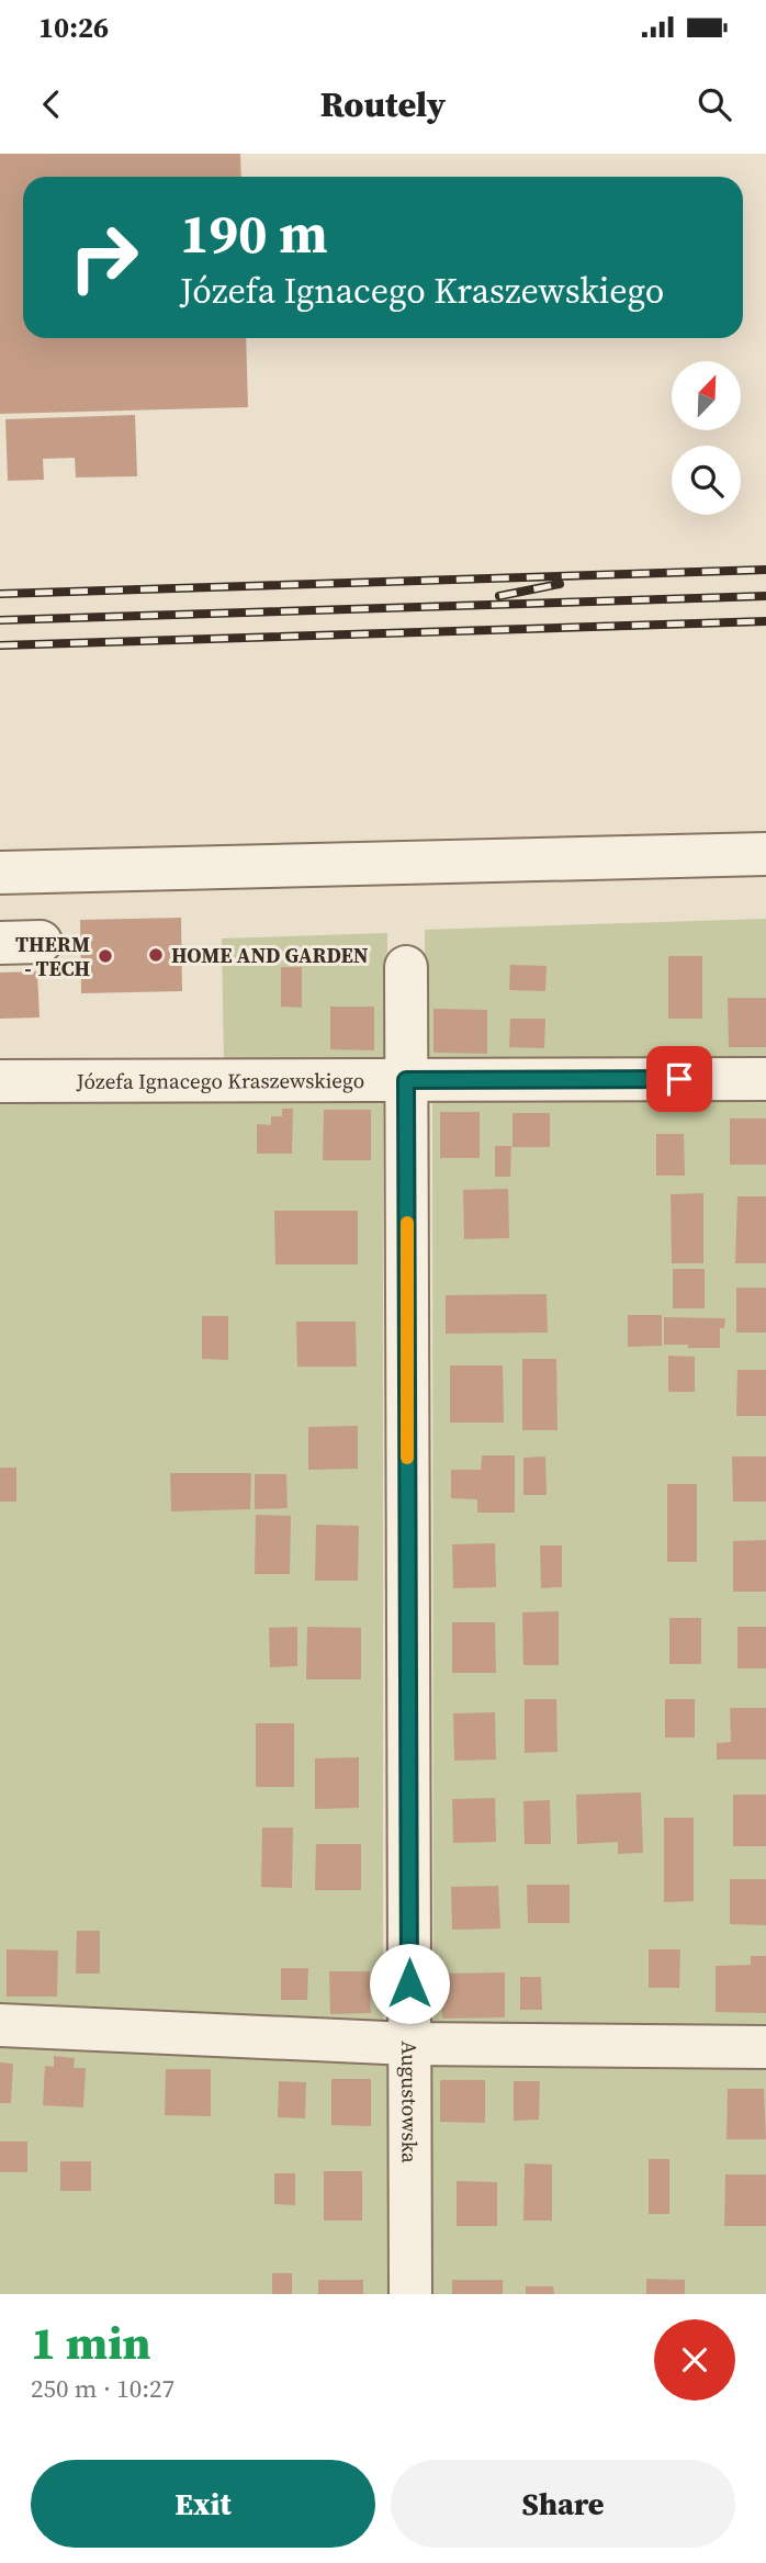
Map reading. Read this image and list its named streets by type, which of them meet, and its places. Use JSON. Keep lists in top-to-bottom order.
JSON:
{
  "streets": {
    "street": ["Józefa Ignacego Kraszewskiego", "Augustowska"]
  },
  "crossings": [
    ["Józefa Ignacego Kraszewskiego", "Augustowska"]
  ],
  "places": ["HOME AND GARDEN", "THERM - TECH"],
  "north": "top right",
  "page": {
    "status": "10:26",
    "header": "Routely",
    "turn": ["190 m", "Józefa Ignacego Kraszewskiego"],
    "heading": ["1 min", "250 m · 10:27"],
    "buttons": ["Exit", "Share"]
  }
}
